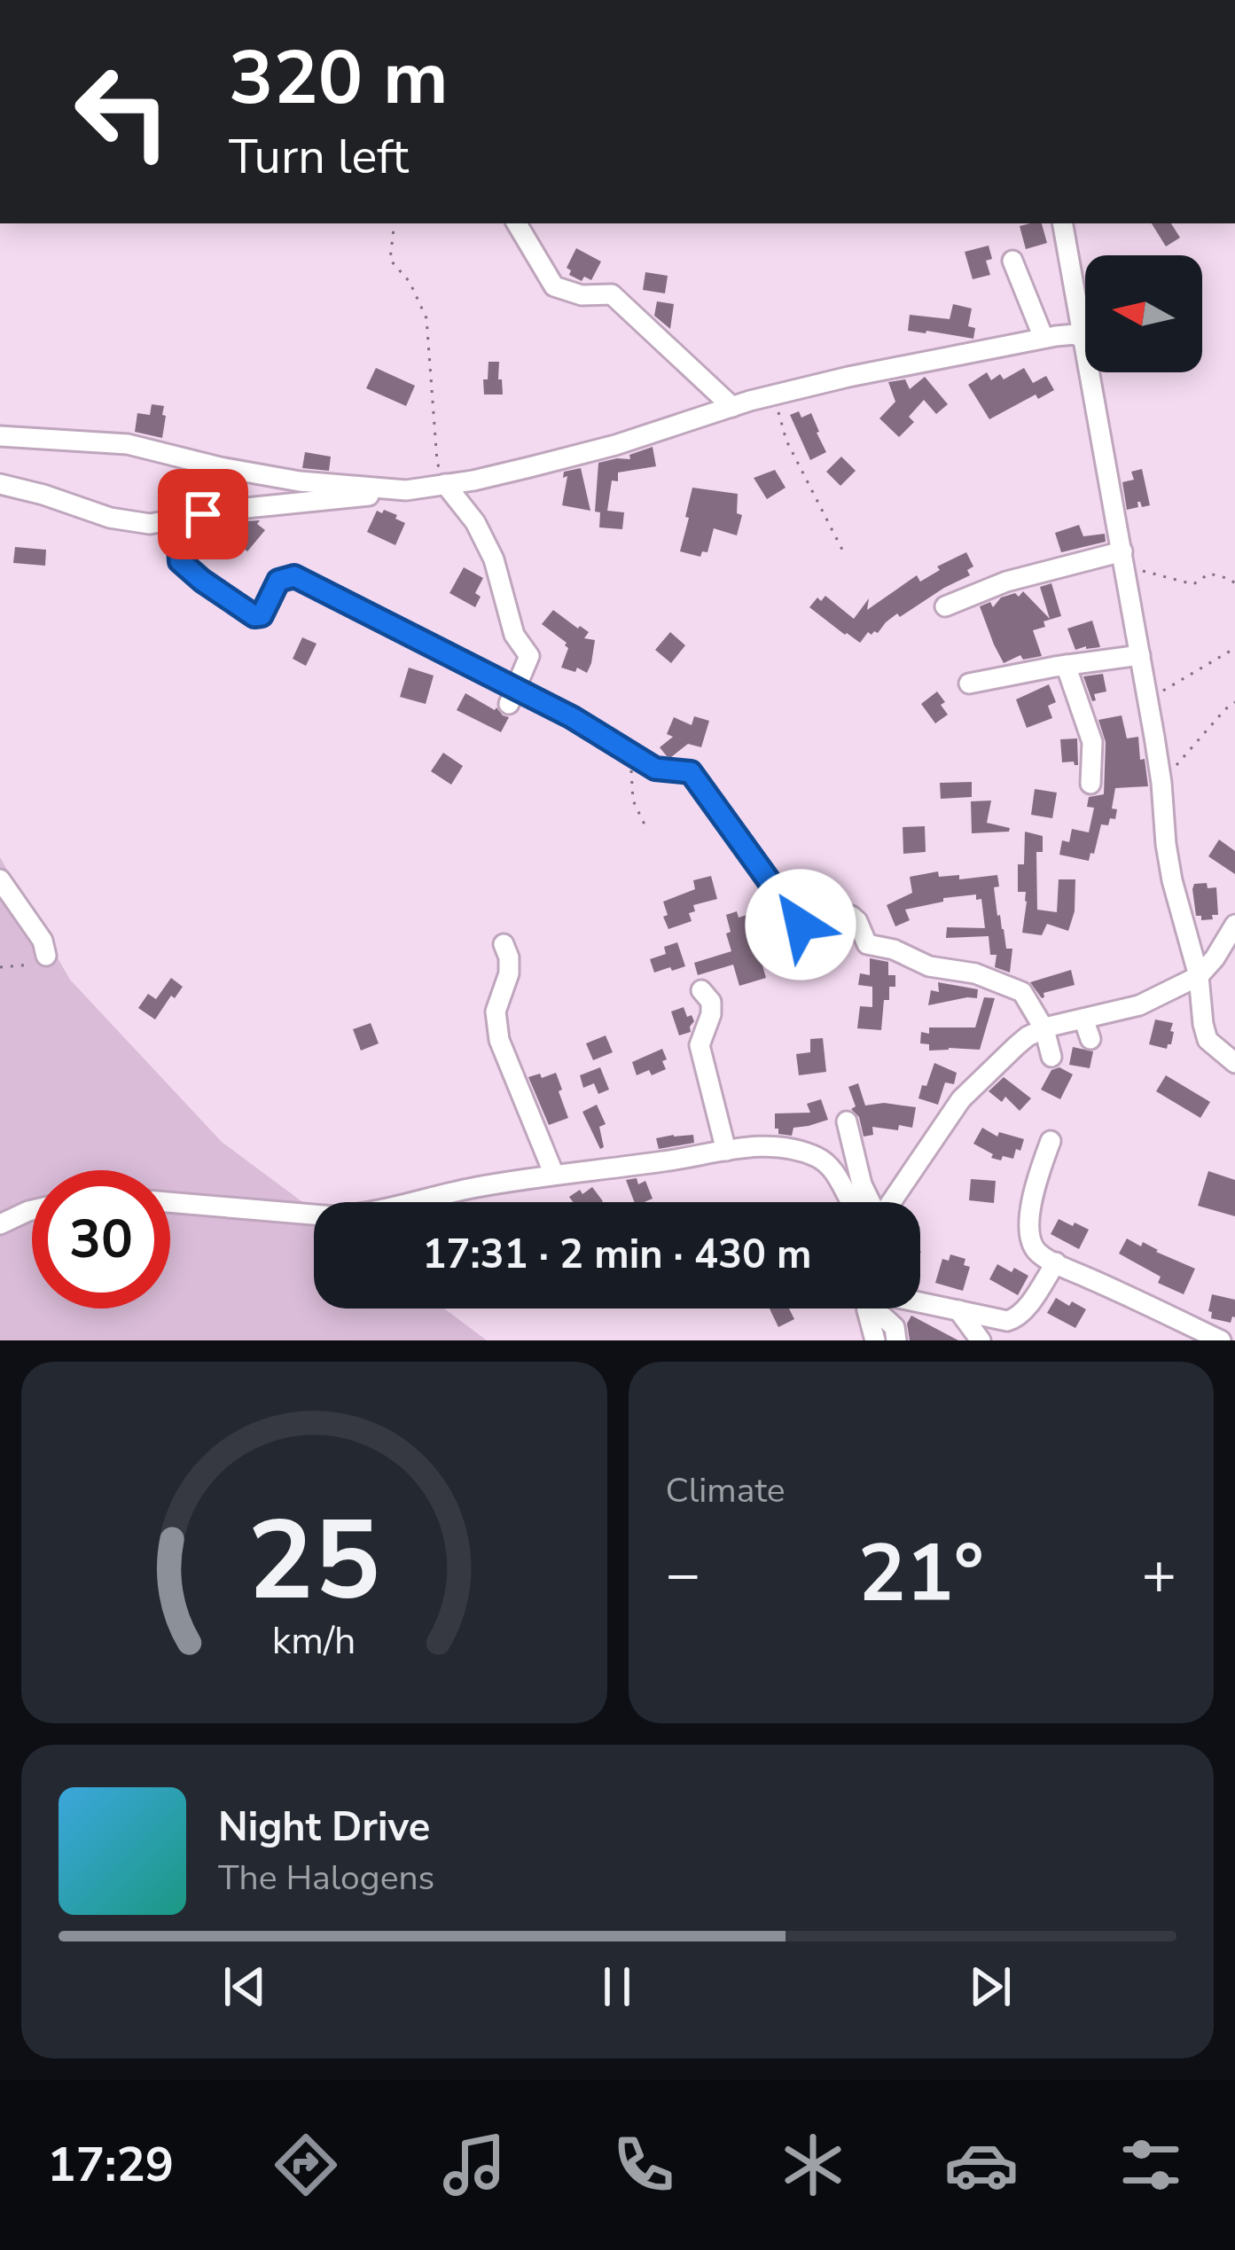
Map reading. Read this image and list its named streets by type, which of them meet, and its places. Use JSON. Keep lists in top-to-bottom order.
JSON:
{
  "north": "left",
  "page": {
    "turn": ["320 m", "Turn left"],
    "limit": "30",
    "trip": "17:31 · 2 min · 430 m",
    "tile": "Climate",
    "heat": ["−", "21°", "+"],
    "song": ["Night Drive", "The Halogens"],
    "tabs": "17:29",
    "gauge": ["25", "km/h"]
  }
}
